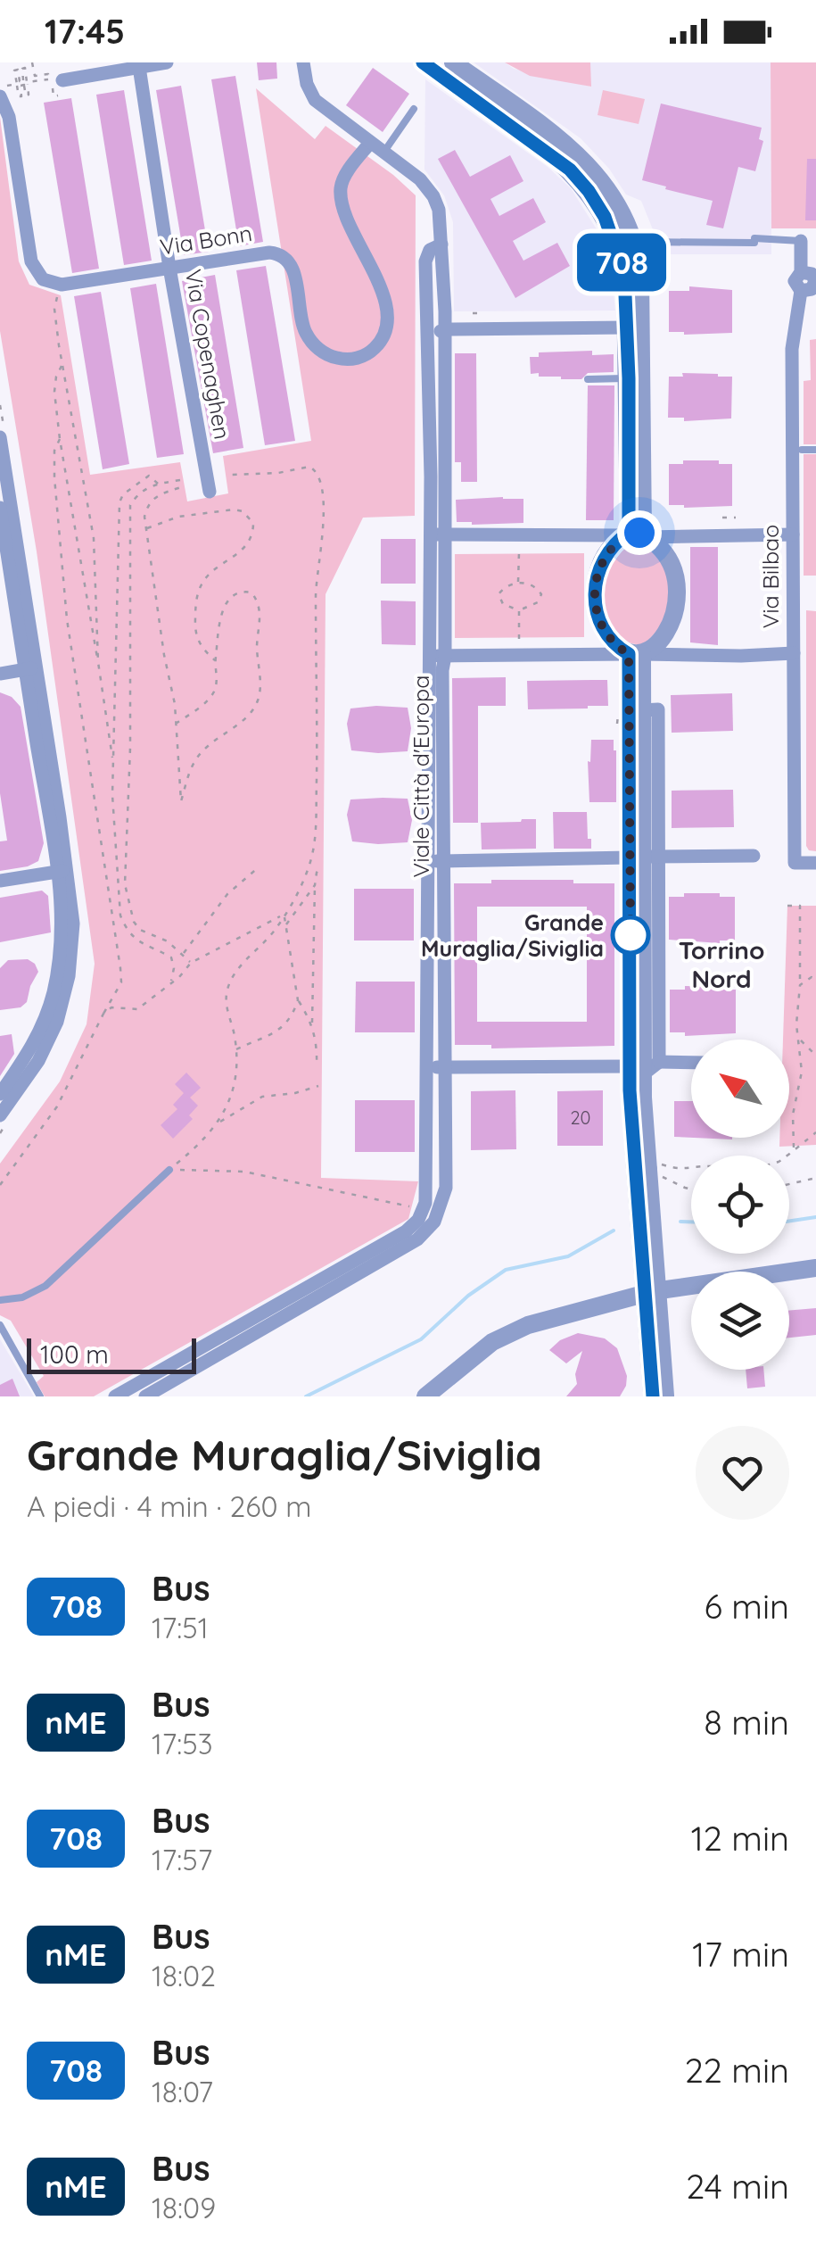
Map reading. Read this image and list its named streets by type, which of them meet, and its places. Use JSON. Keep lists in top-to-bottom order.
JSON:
{
  "streets": {
    "street": [
      "Via Bonn",
      "Via Copenaghen",
      "Via Bilbao",
      "Viale Città d'Europa"
    ]
  },
  "crossings": [
    ["Via Bonn", "Via Copenaghen"],
    ["Via Bonn", "Viale Città d'Europa"]
  ],
  "districts": ["Torrino Nord"],
  "places": ["Grande Muraglia/Siviglia"],
  "lines": ["bus line 708"],
  "house_numbers": ["20"],
  "scale_bar": "100 m",
  "north": "top left",
  "page": {
    "status": "17:45",
    "on_map": "708",
    "scale": "100 m",
    "heading": ["Grande Muraglia/Siviglia", "A piedi · 4 min · 260 m"],
    "list": [
      {
        "mark": "708",
        "name": "Bus",
        "note": "17:51",
        "value": "6 min"
      },
      {
        "mark": "nME",
        "name": "Bus",
        "note": "17:53",
        "value": "8 min"
      },
      {
        "mark": "708",
        "name": "Bus",
        "note": "17:57",
        "value": "12 min"
      },
      {
        "mark": "nME",
        "name": "Bus",
        "note": "18:02",
        "value": "17 min"
      },
      {
        "mark": "708",
        "name": "Bus",
        "note": "18:07",
        "value": "22 min"
      },
      {
        "mark": "nME",
        "name": "Bus",
        "note": "18:09",
        "value": "24 min"
      }
    ]
  }
}
